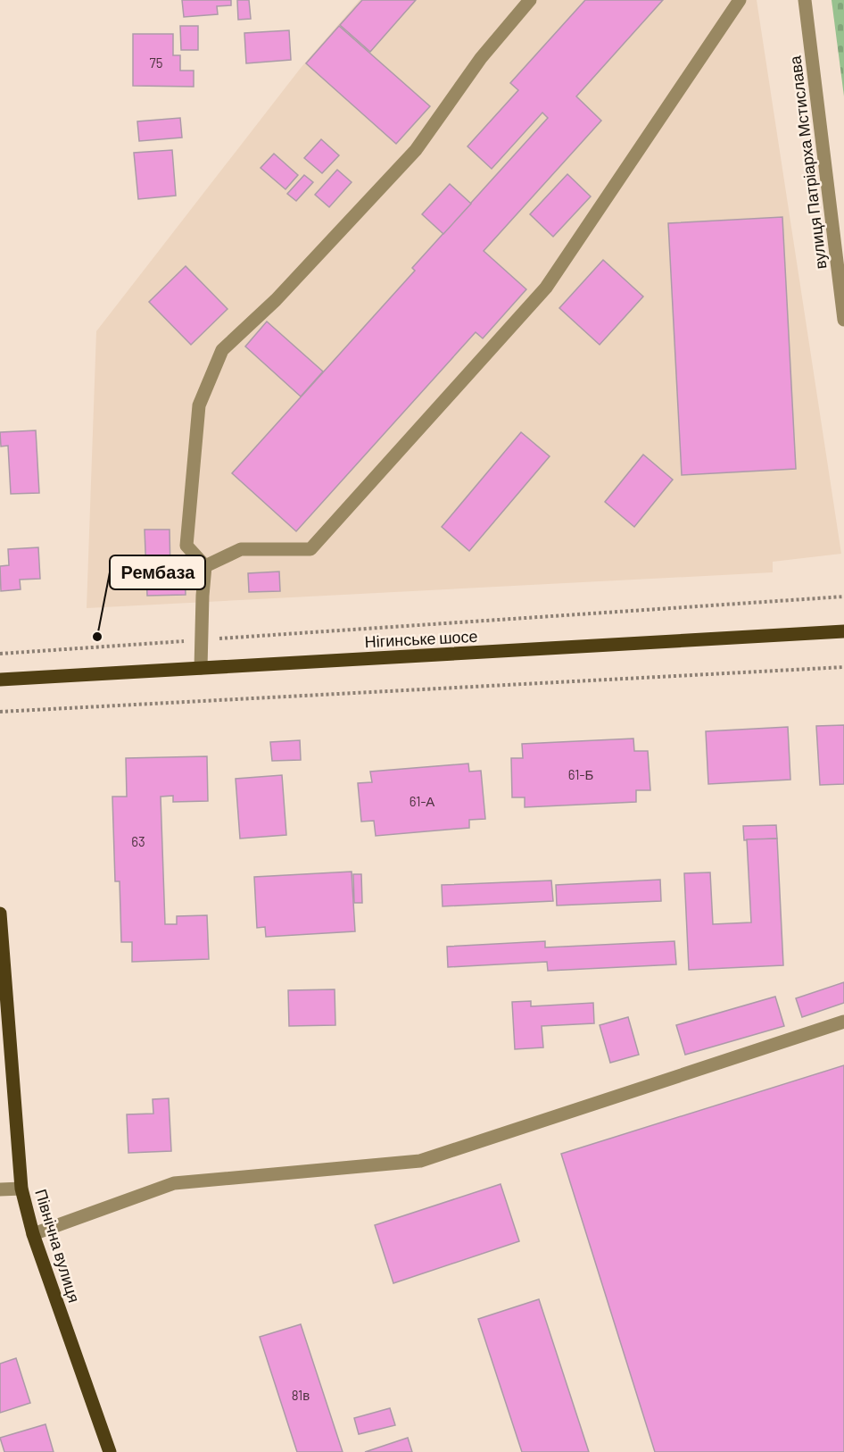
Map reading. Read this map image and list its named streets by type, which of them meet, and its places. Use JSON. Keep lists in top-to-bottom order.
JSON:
{
  "streets": {
    "main road": ["Нігинське шосе", "Північна вулиця"],
    "street": ["вулиця Патріарха Мстислава"]
  },
  "places": ["Рембаза"],
  "house_numbers": [
    "75",
    "61-Б",
    "61-А",
    "63",
    "81в"
  ]
}
